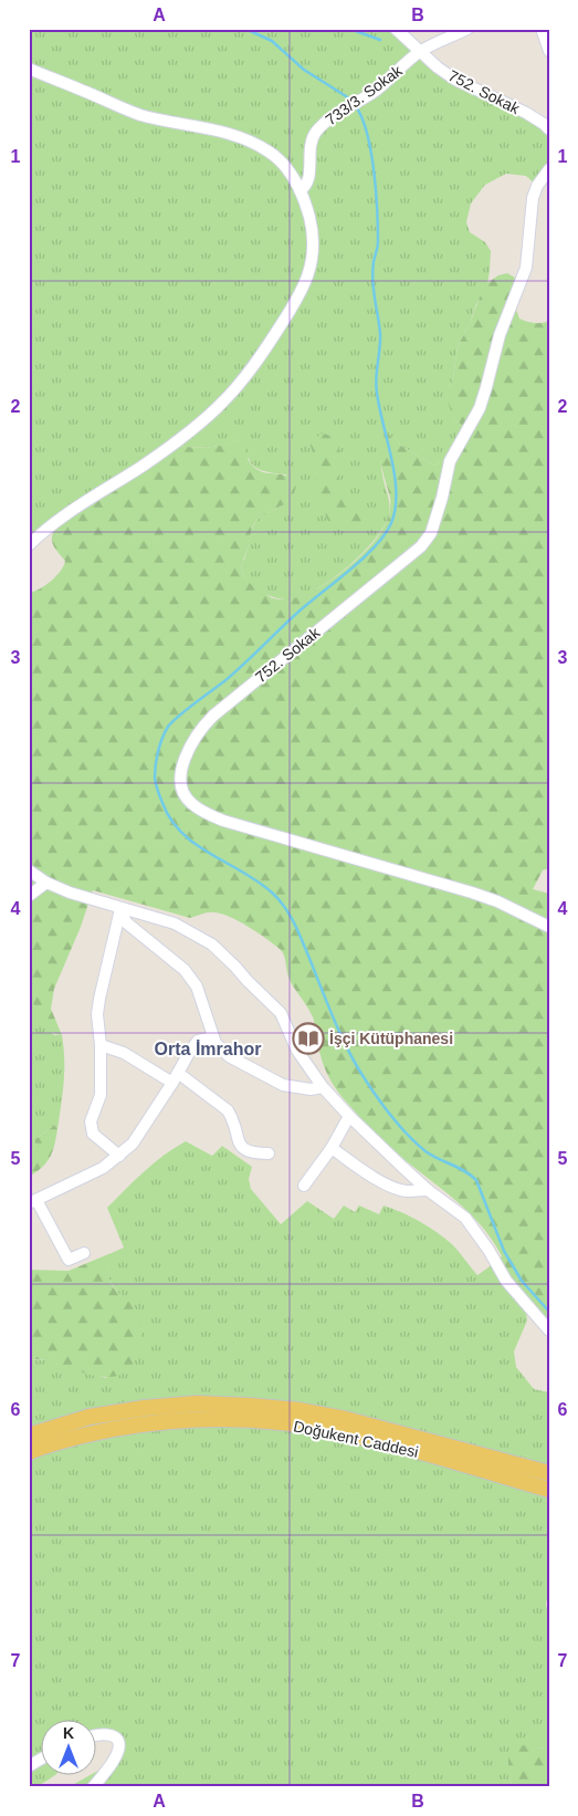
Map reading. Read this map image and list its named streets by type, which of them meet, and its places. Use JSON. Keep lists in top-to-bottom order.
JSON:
{
  "streets": {
    "main road": ["Doğukent Caddesi"],
    "street": ["752. Sokak", "733/3. Sokak"]
  },
  "crossings": [
    ["752. Sokak", "733/3. Sokak"]
  ],
  "districts": ["Orta İmrahor"],
  "places": {
    "library": ["İşçi Kütüphanesi"]
  },
  "north": "top",
  "grid": {
    "columns": ["A", "B"],
    "rows": [
      "1",
      "2",
      "3",
      "4",
      "5",
      "6",
      "7"
    ]
  }
}
